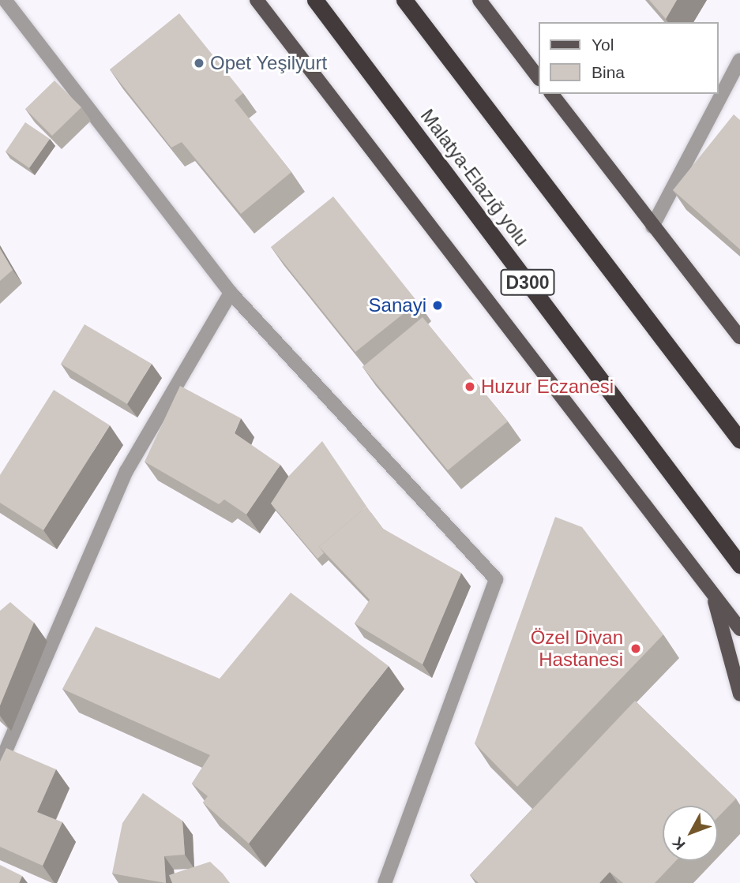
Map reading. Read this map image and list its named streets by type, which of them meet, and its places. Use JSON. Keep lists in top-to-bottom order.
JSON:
{
  "streets": {
    "highway": ["Malatya-Elazığ yolu", "D300"]
  },
  "places": [
    "Opet Yeşilyurt",
    "Sanayi",
    "Huzur Eczanesi",
    "Özel Divan Hastanesi"
  ],
  "legend": ["Yol", "Bina"],
  "north": "bottom left"
}
